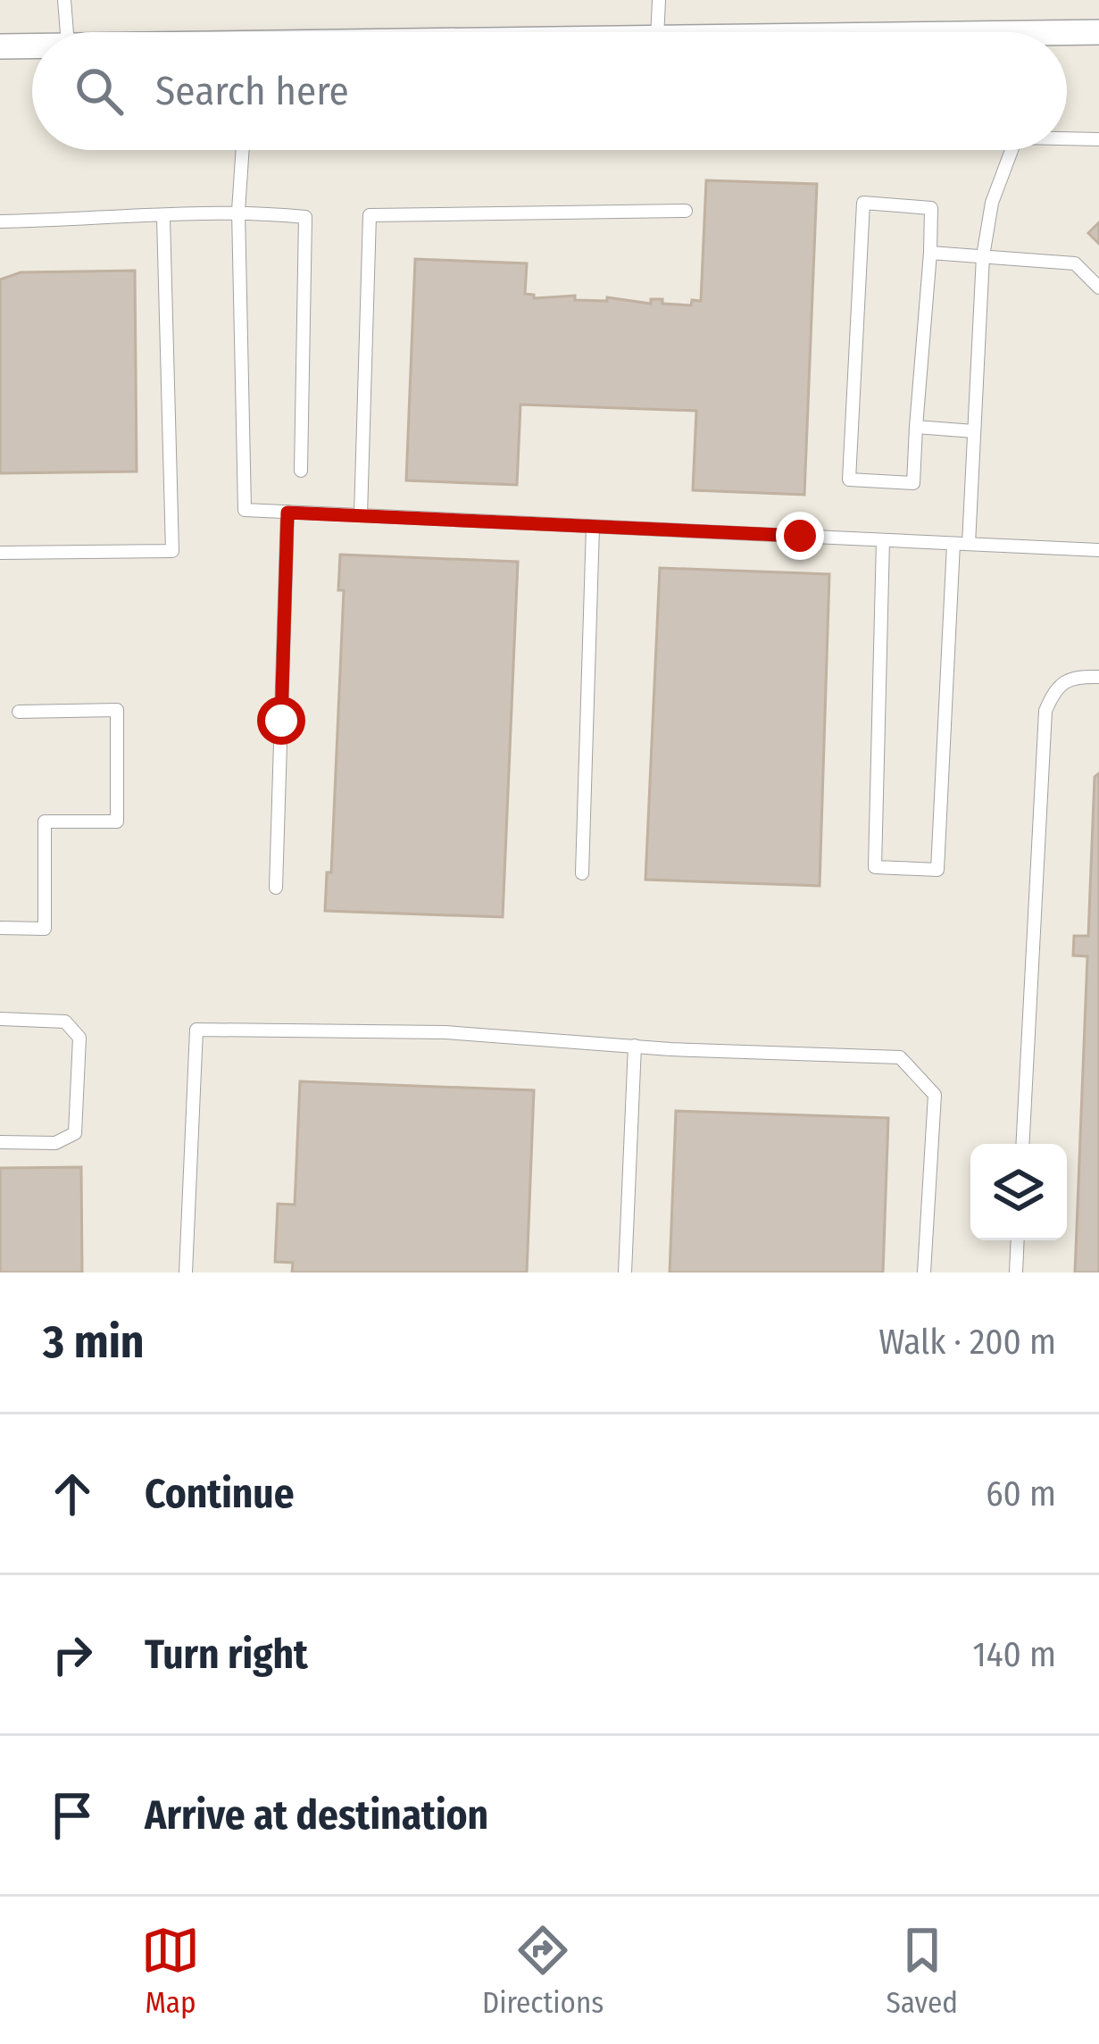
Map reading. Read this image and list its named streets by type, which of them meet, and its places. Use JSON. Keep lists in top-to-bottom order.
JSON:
{
  "page": {
    "search": "Search here",
    "heading": ["3 min", "Walk · 200 m"],
    "list": [
      ["Continue", "60 m"],
      ["Turn right", "140 m"],
      "Arrive at destination"
    ],
    "nav": ["Map", "Directions", "Saved"]
  }
}
